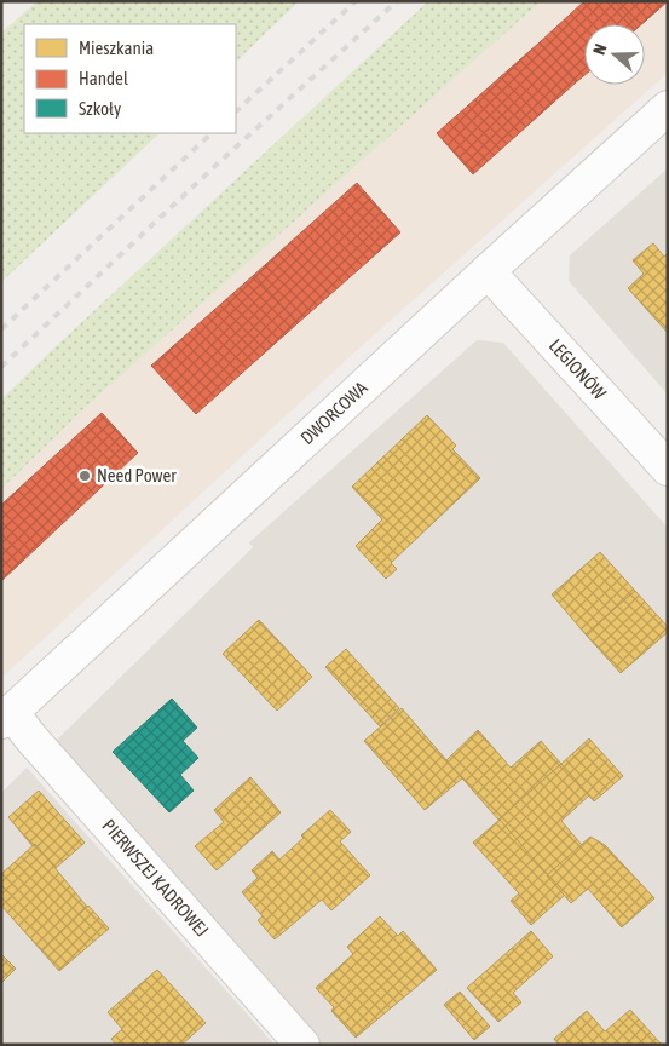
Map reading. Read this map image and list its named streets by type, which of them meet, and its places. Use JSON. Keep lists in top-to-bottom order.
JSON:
{
  "streets": {
    "street": ["LEGIONÓW", "DWORCOWA", "PIERWSZEJ KADROWEJ"]
  },
  "crossings": [
    ["LEGIONÓW", "DWORCOWA"],
    ["DWORCOWA", "PIERWSZEJ KADROWEJ"]
  ],
  "places": ["Need Power"],
  "legend": ["Mieszkania", "Handel", "Szkoły"],
  "north": "left"
}
